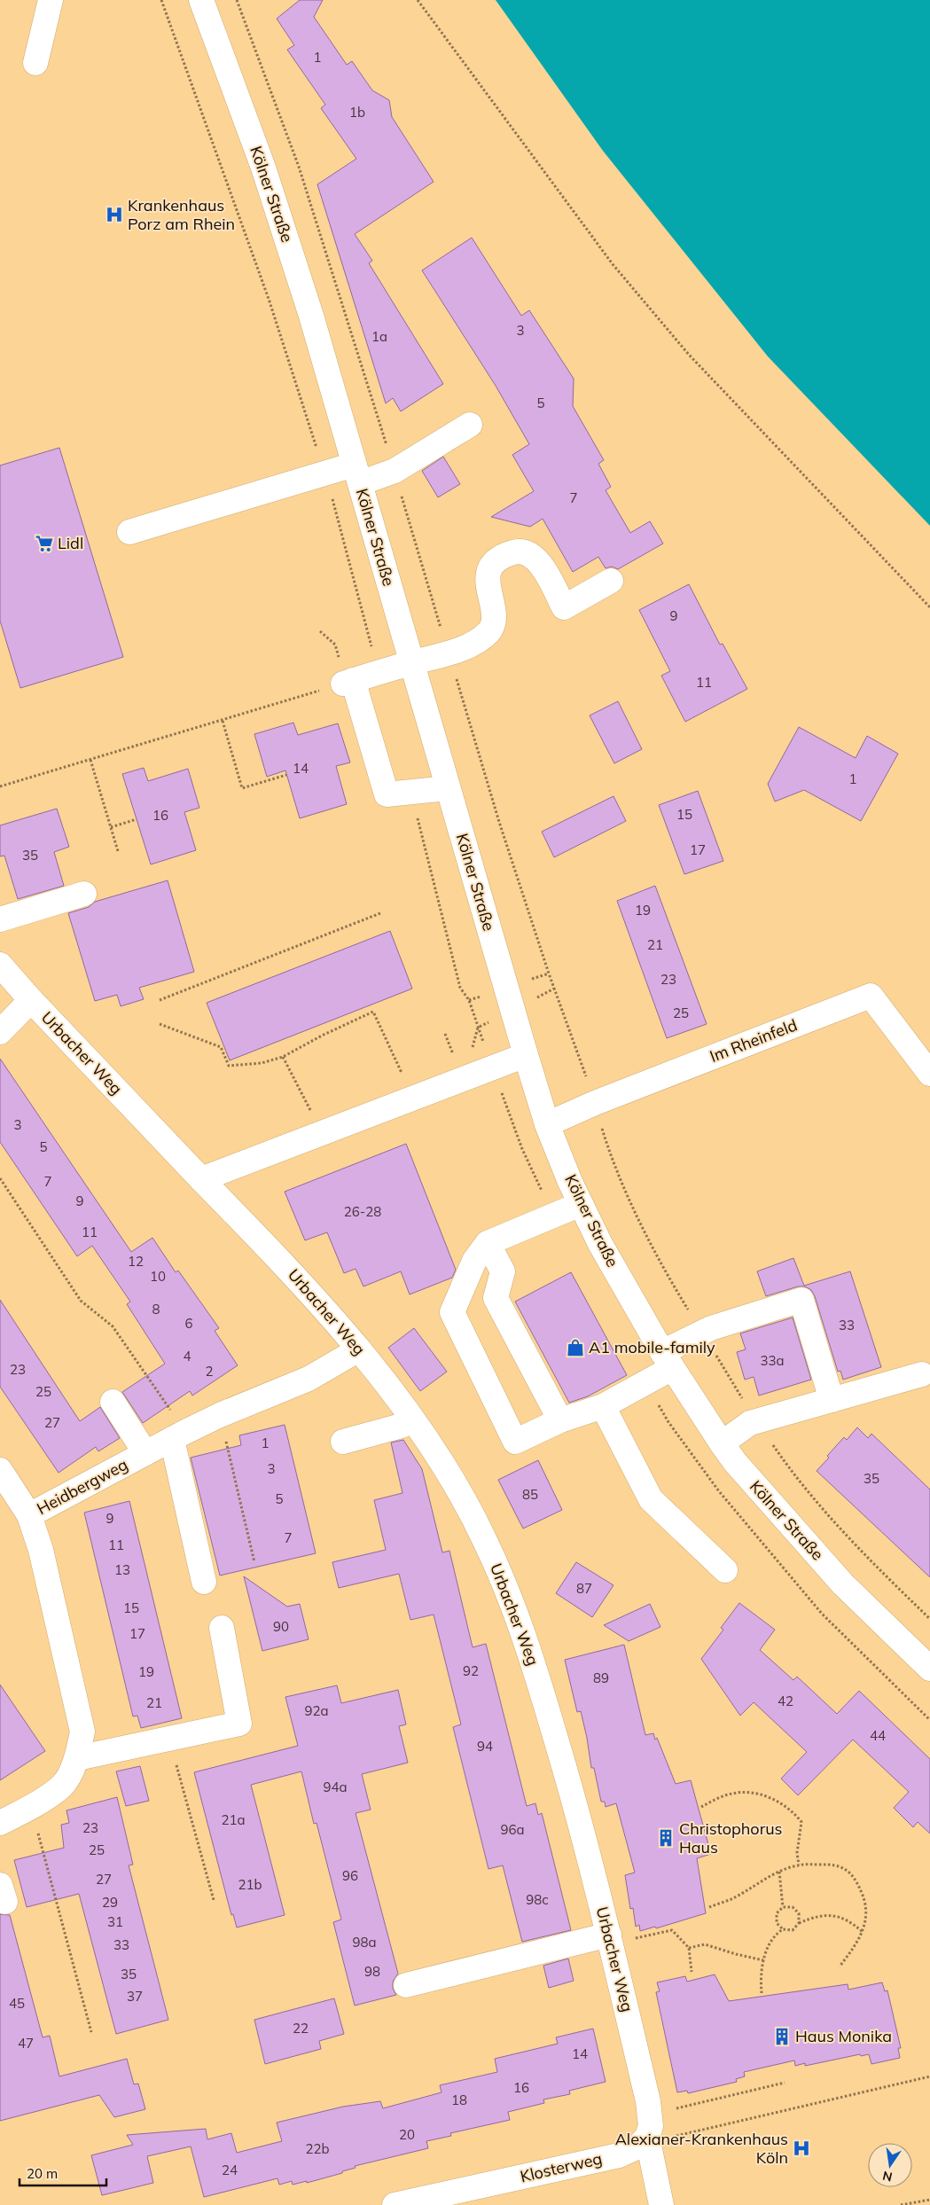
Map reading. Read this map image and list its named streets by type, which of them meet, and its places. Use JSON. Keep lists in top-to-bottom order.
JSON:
{
  "streets": {
    "street": [
      "Kölner Straße",
      "Im Rheinfeld",
      "Urbacher Weg",
      "Heidbergweg",
      "Klosterweg"
    ]
  },
  "crossings": [
    ["Kölner Straße", "Im Rheinfeld"],
    ["Urbacher Weg", "Heidbergweg"],
    ["Urbacher Weg", "Klosterweg"]
  ],
  "places": {
    "hospital": ["Krankenhaus Porz am Rhein", "Alexianer-Krankenhaus Köln"],
    "supermarket": ["Lidl"],
    "shop": ["A1 mobile-family"],
    "building": ["Christophorus Haus", "Haus Monika"]
  },
  "house_numbers": [
    "1",
    "1b",
    "3",
    "1a",
    "5",
    "7",
    "9",
    "11",
    "14",
    "1",
    "15",
    "16",
    "17",
    "35",
    "19",
    "21",
    "23",
    "25",
    "3",
    "5",
    "7",
    "9",
    "26-28",
    "11",
    "12",
    "10",
    "8",
    "6",
    "33",
    "4",
    "33a",
    "23",
    "2",
    "25",
    "27",
    "1",
    "3",
    "35",
    "85",
    "5",
    "9",
    "7",
    "11",
    "13",
    "87",
    "15",
    "90",
    "17",
    "92",
    "19",
    "89",
    "42",
    "21",
    "92a",
    "44",
    "94",
    "94a",
    "21a",
    "23",
    "96a",
    "25",
    "96",
    "27",
    "21b",
    "98c",
    "29",
    "31",
    "98a",
    "33",
    "98",
    "35",
    "37",
    "45",
    "22",
    "47",
    "14",
    "16",
    "18",
    "20",
    "22b",
    "24"
  ],
  "scale_bar": "20 m",
  "north": "bottom"
}
